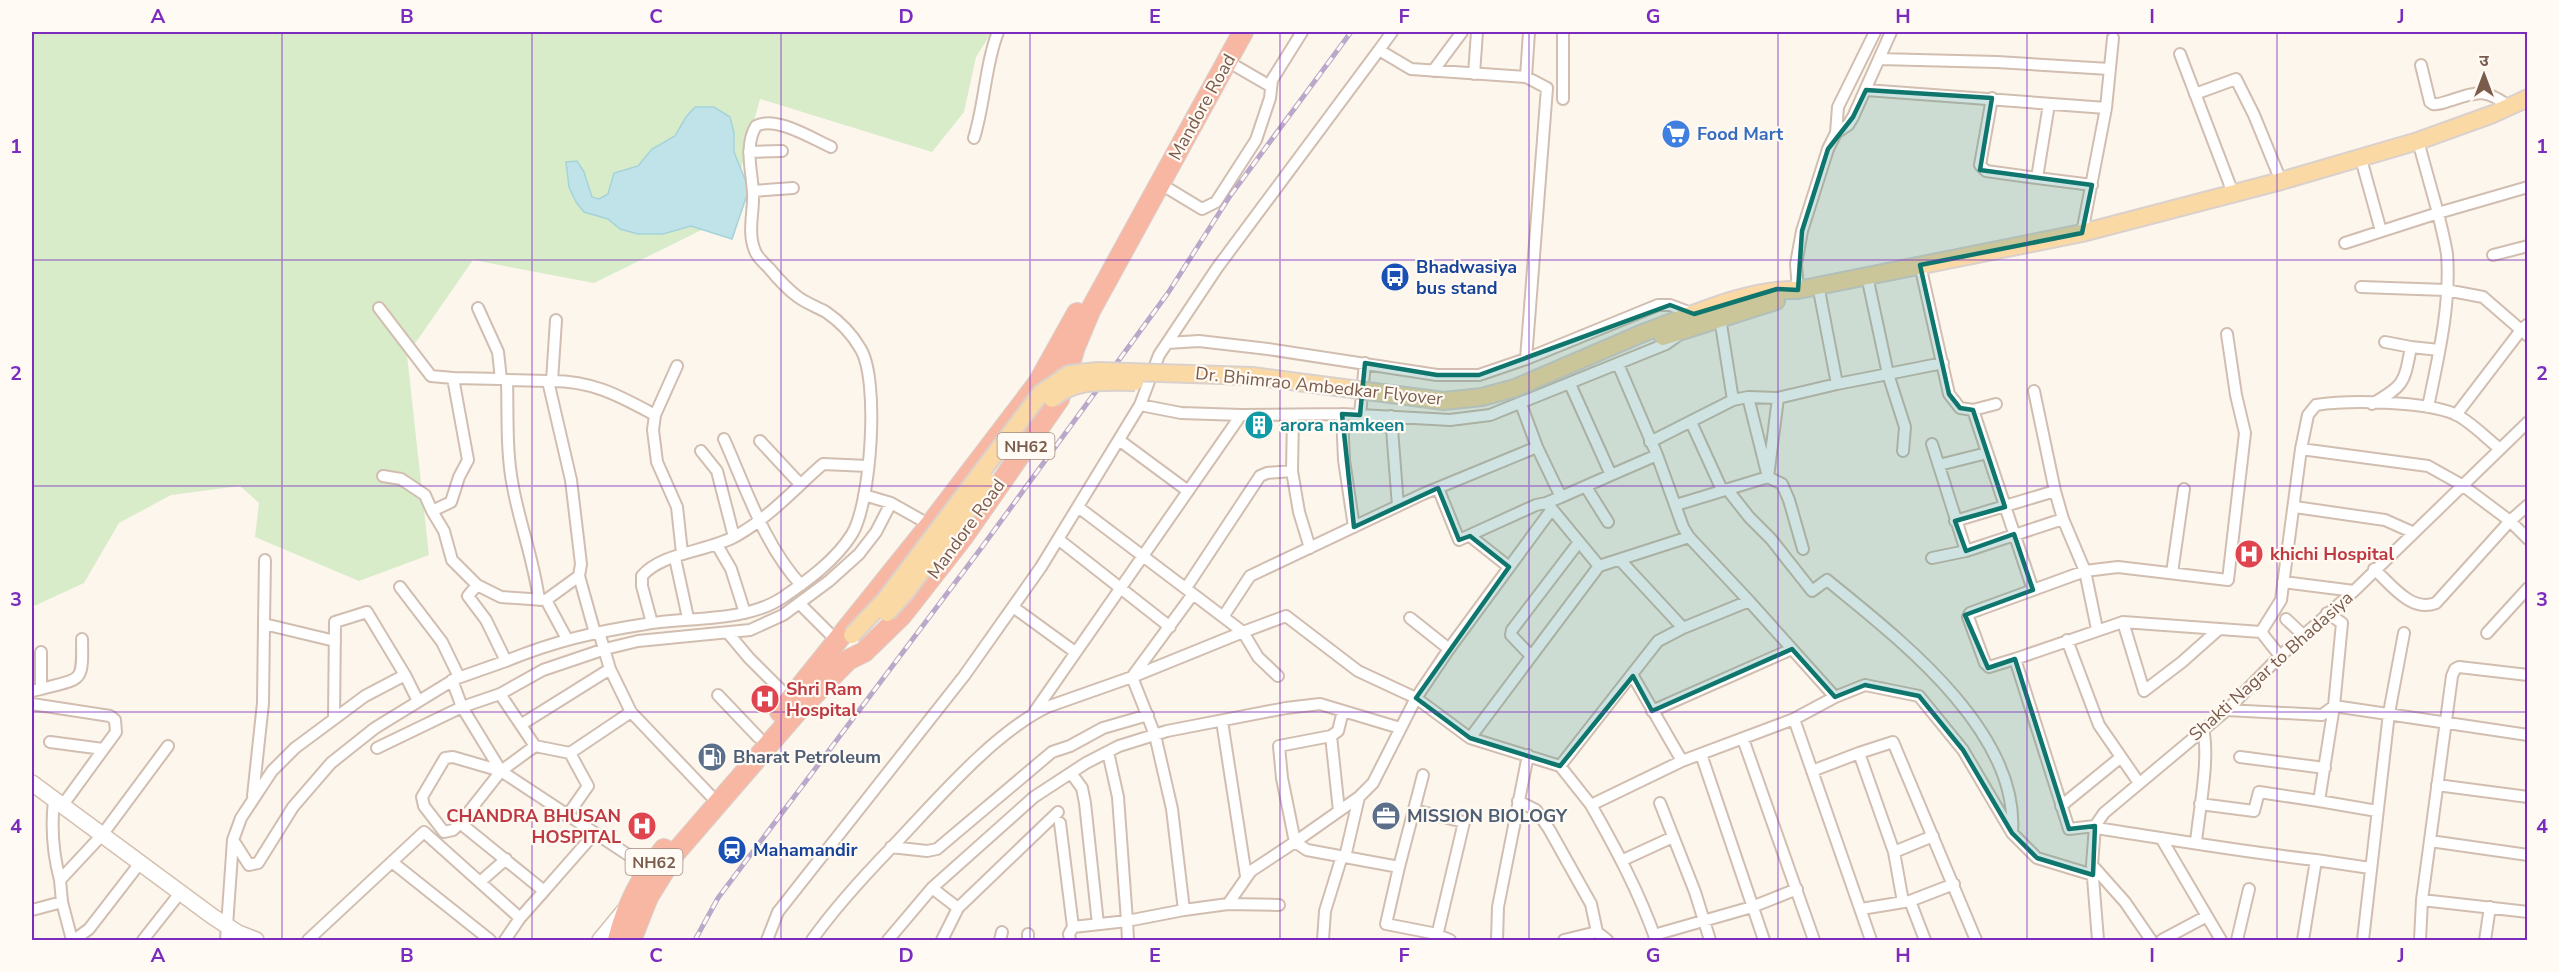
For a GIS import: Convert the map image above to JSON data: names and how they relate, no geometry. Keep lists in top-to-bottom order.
{
  "streets": {
    "highway": ["Mandore Road", "NH62"],
    "main road": ["Dr. Bhimrao Ambedkar Flyover"],
    "street": ["Shakti Nagar to Bhadasiya"]
  },
  "crossings": [
    ["Mandore Road", "Dr. Bhimrao Ambedkar Flyover"]
  ],
  "places": {
    "supermarket": ["Food Mart"],
    "bus stop": ["Bhadwasiya bus stand"],
    "building": ["arora namkeen"],
    "hospital": ["khichi Hospital", "Shri Ram Hospital", "CHANDRA BHUSAN HOSPITAL"],
    "fuel station": ["Bharat Petroleum"],
    "office": ["MISSION BIOLOGY"],
    "station": ["Mahamandir"]
  },
  "north": "top",
  "grid": {
    "columns": [
      "A",
      "B",
      "C",
      "D",
      "E",
      "F",
      "G",
      "H",
      "I",
      "J"
    ],
    "rows": [
      "1",
      "2",
      "3",
      "4"
    ]
  }
}
